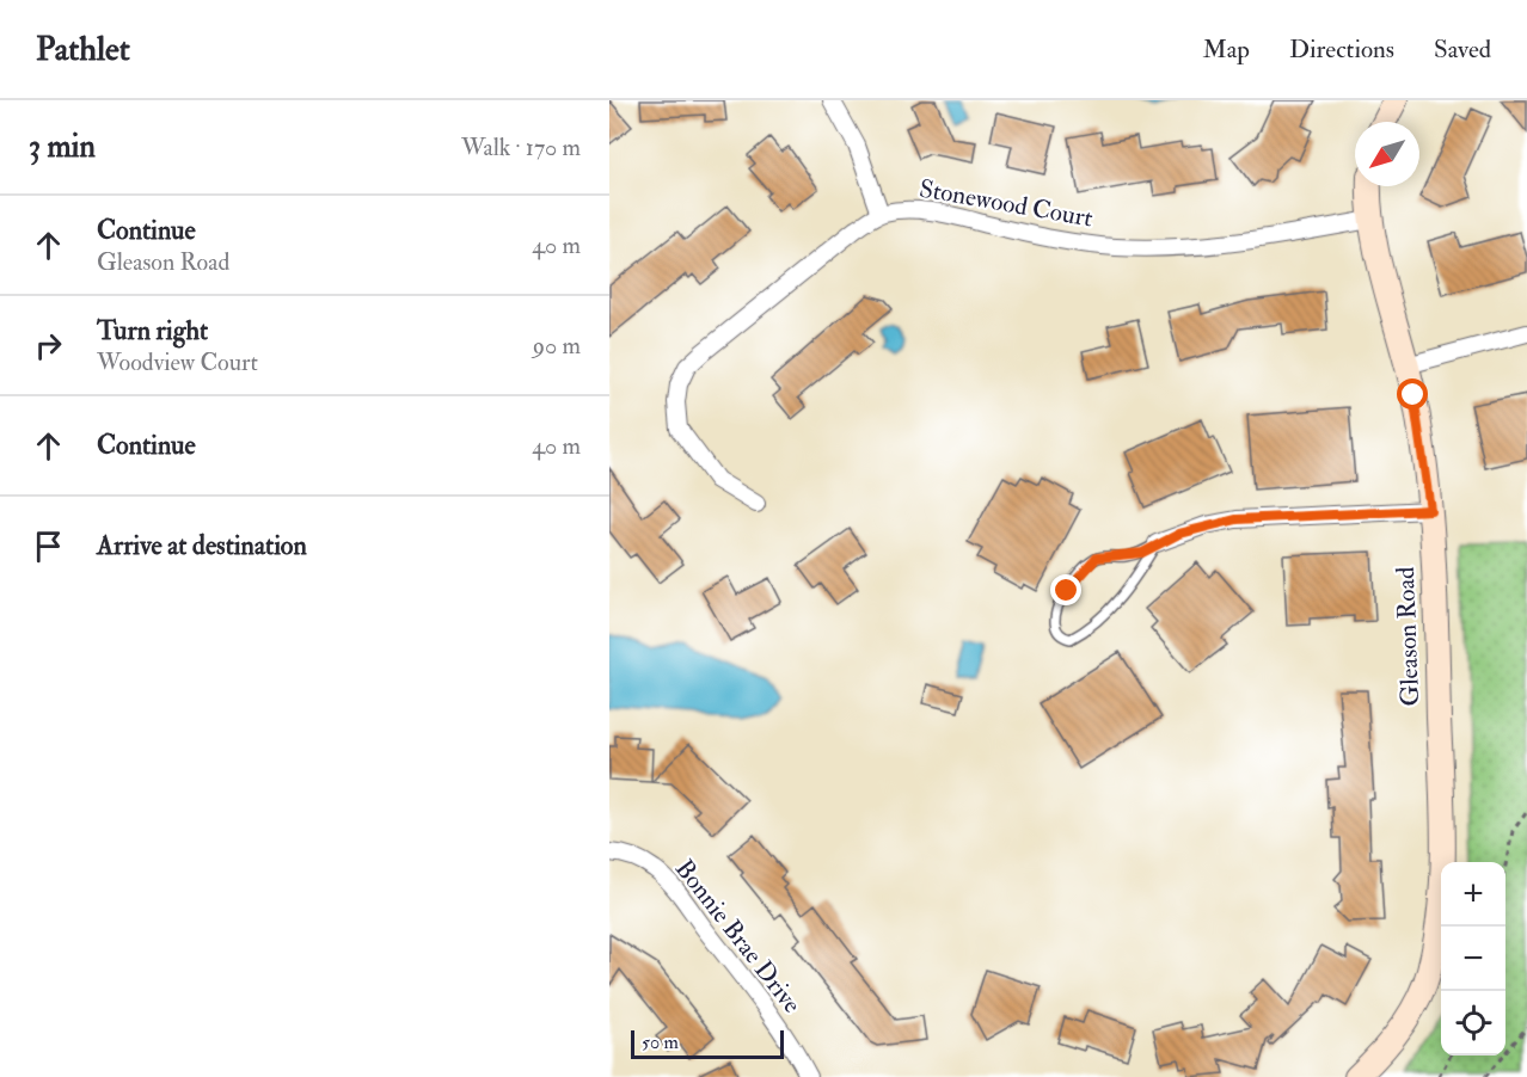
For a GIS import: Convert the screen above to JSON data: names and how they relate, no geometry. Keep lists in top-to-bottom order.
{
  "streets": {
    "street": ["Stonewood Court", "Gleason Road", "Bonnie Brae Drive"]
  },
  "crossings": [
    ["Stonewood Court", "Gleason Road"]
  ],
  "scale_bar": "50 m",
  "north": "bottom left",
  "page": {
    "header": "Pathlet",
    "nav": ["Map", "Directions", "Saved"],
    "heading": ["3 min", "Walk · 170 m"],
    "list": [
      ["Continue", "Gleason Road", "40 m"],
      ["Turn right", "Woodview Court", "90 m"],
      ["Continue", "40 m"],
      "Arrive at destination"
    ],
    "map_buttons": ["+", "−"],
    "scale": "50 m"
  }
}
